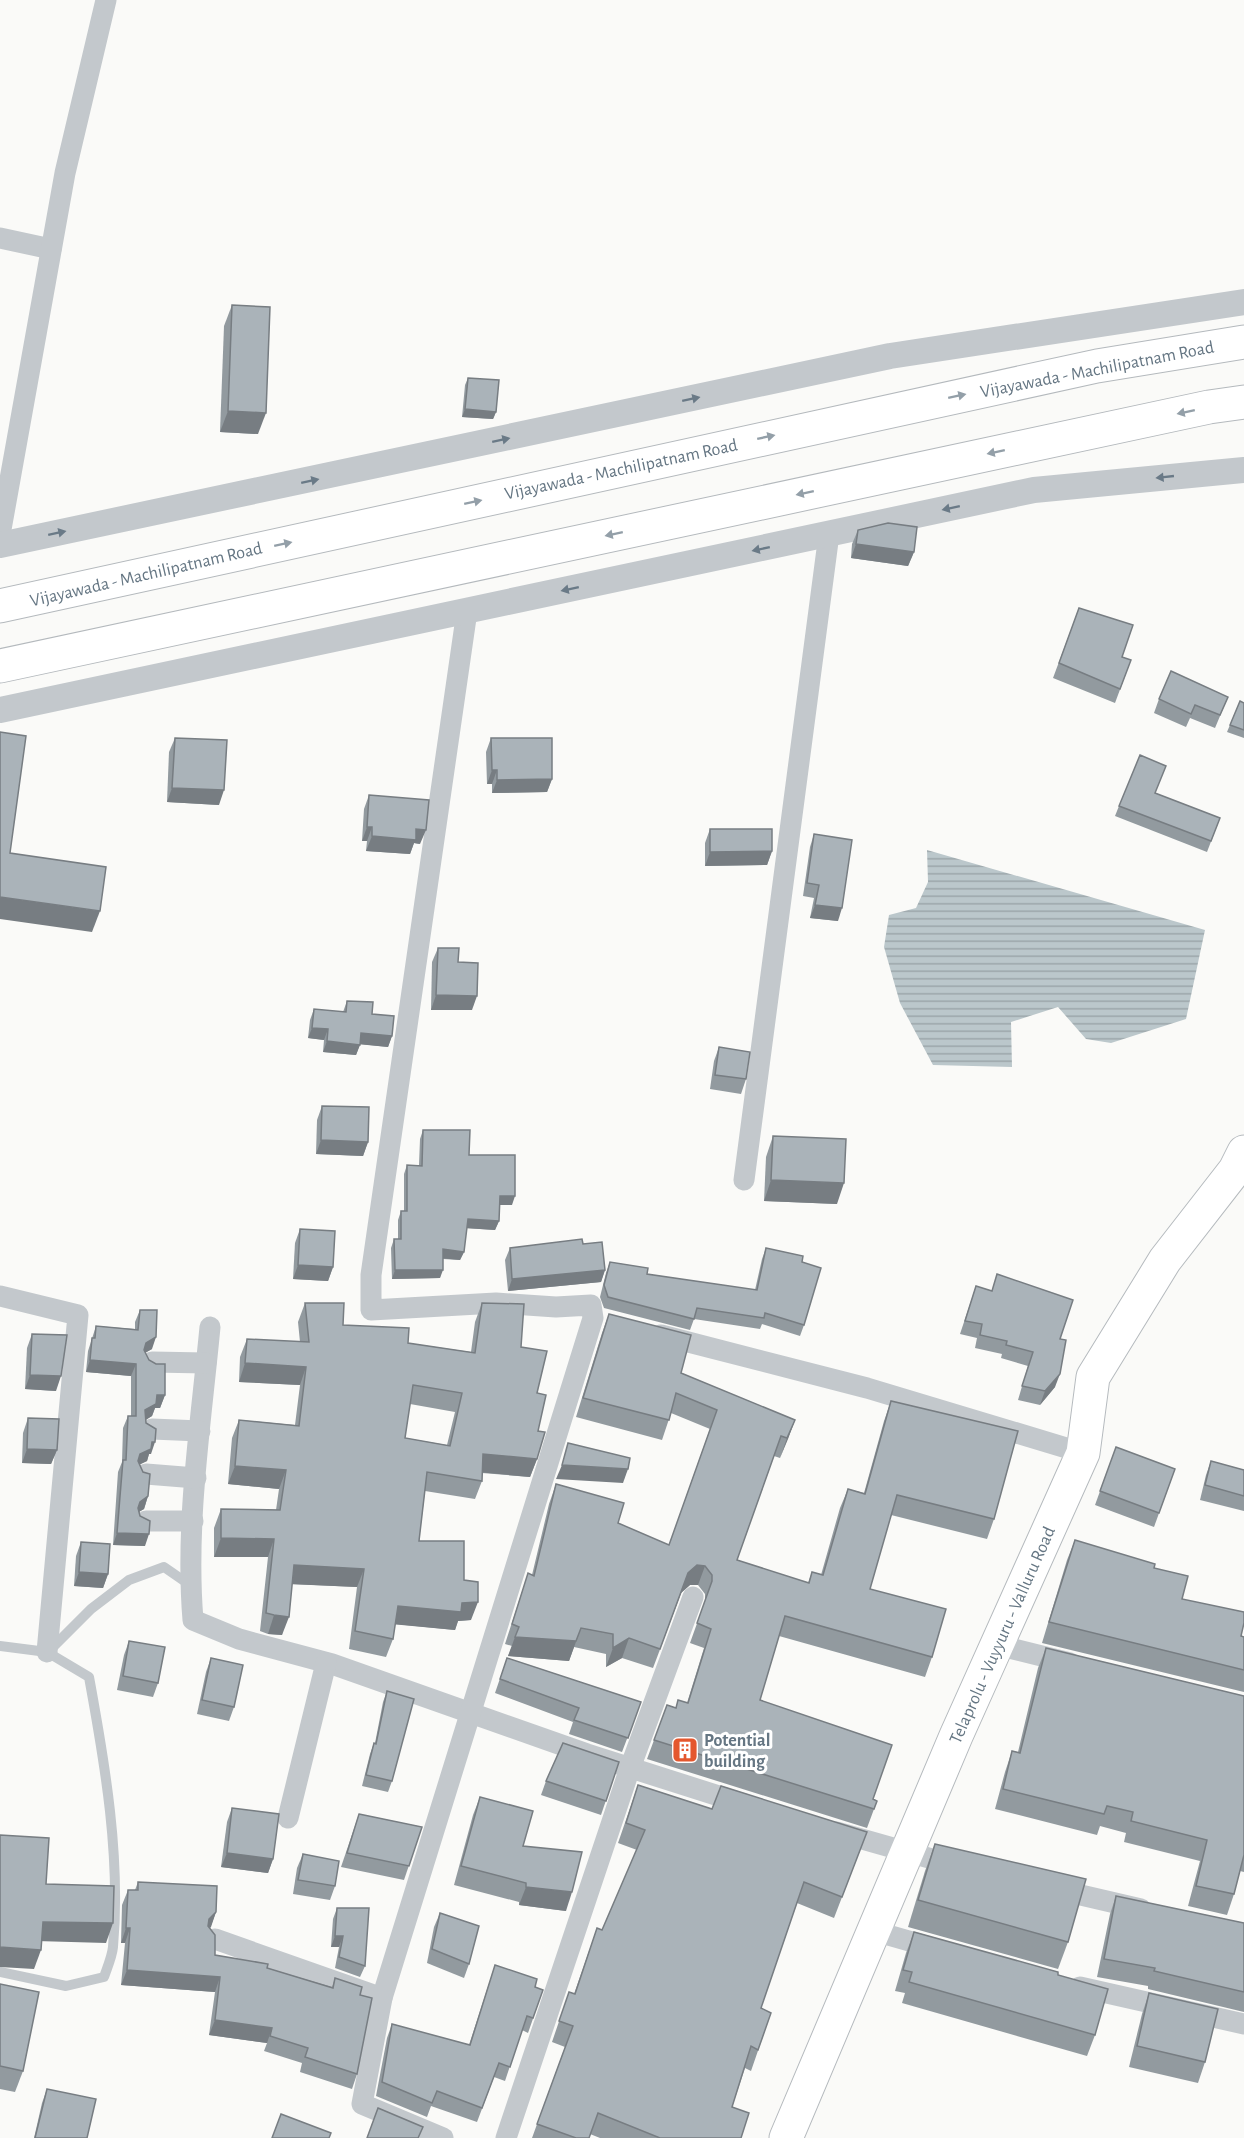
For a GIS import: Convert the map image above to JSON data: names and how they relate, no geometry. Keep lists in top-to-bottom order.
{
  "streets": {
    "main road": ["Vijayawada - Machilipatnam Road", "Telaprolu - Vuyyuru - Valluru Road"]
  },
  "places": {
    "building": ["Potential building"]
  }
}
